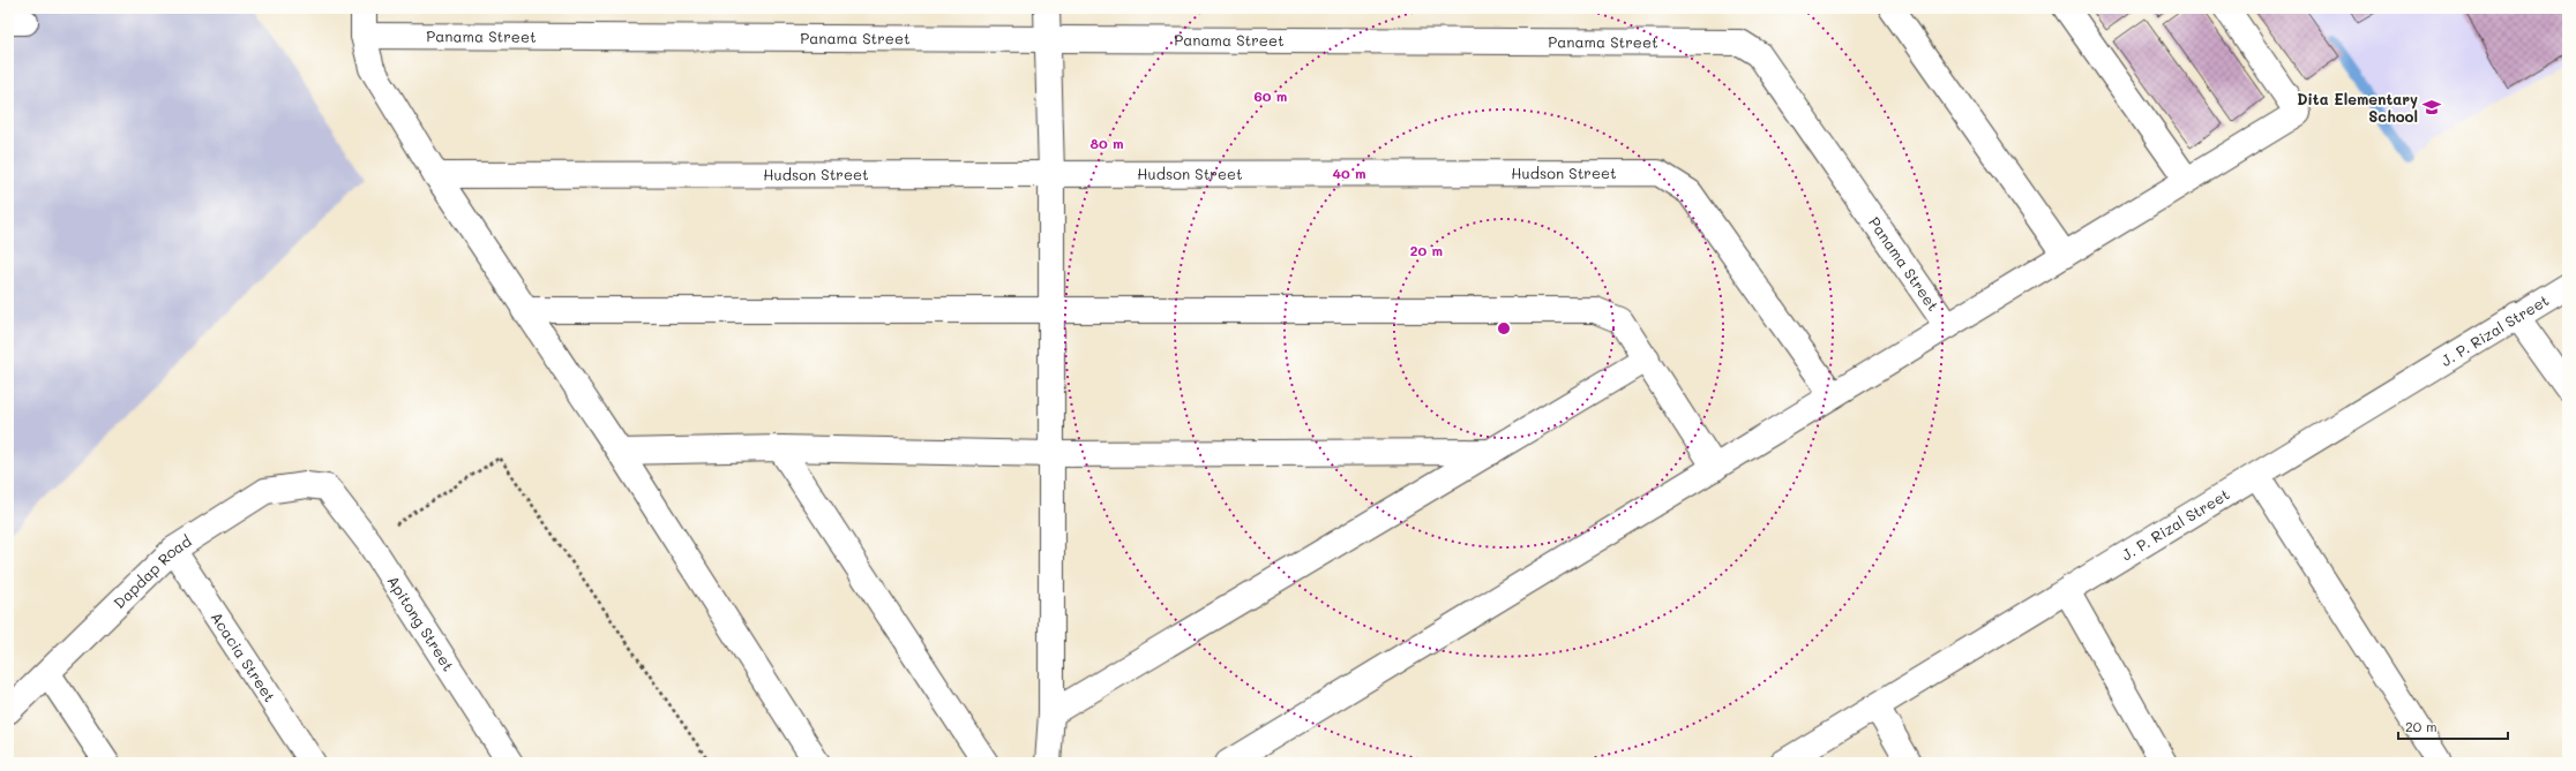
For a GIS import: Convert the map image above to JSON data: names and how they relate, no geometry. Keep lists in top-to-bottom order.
{
  "streets": {
    "street": [
      "Panama Street",
      "Hudson Street",
      "J. P. Rizal Street",
      "Dapdap Road",
      "Apitong Street",
      "Acacia Street"
    ]
  },
  "crossings": [
    ["Dapdap Road", "Apitong Street"],
    ["Dapdap Road", "Acacia Street"]
  ],
  "places": {
    "school or university": ["Dita Elementary School"]
  },
  "scale_bar": "20 m",
  "rings": [
    "60 m",
    "80 m",
    "40 m",
    "20 m"
  ]
}
